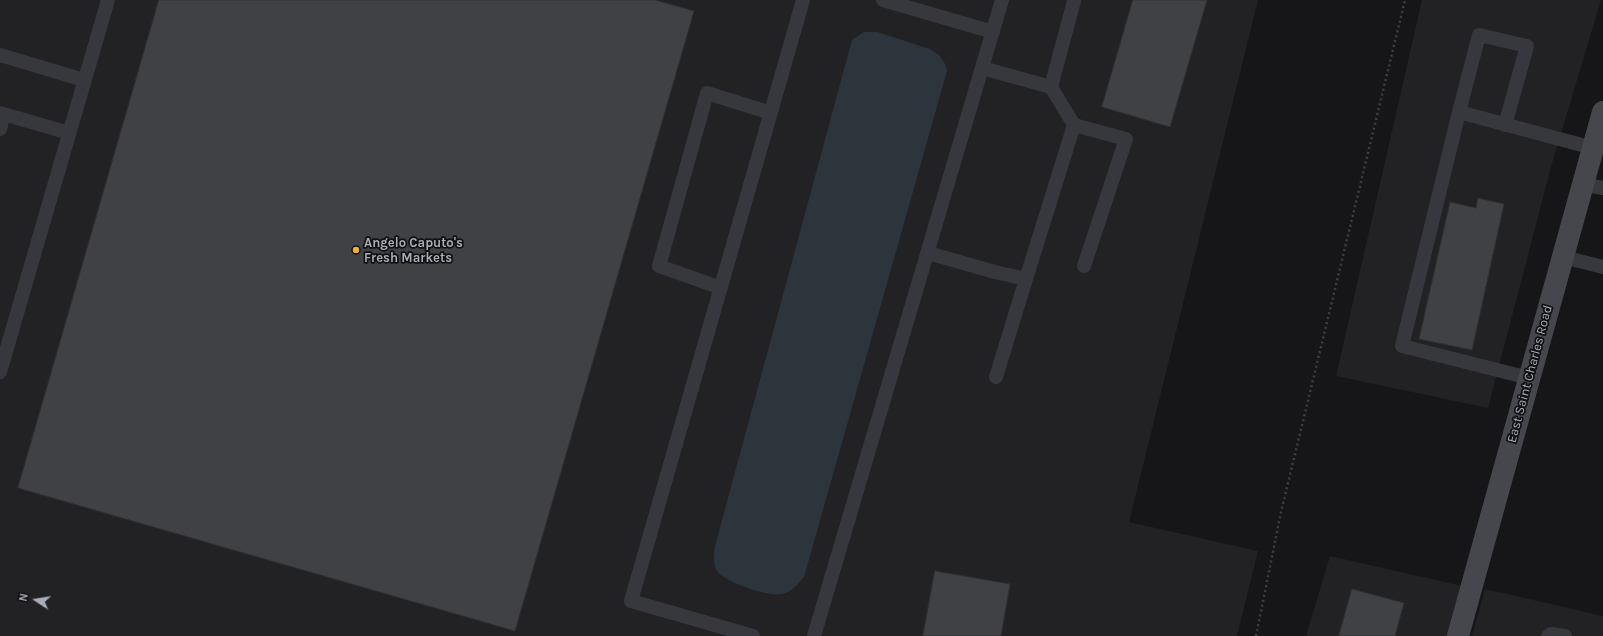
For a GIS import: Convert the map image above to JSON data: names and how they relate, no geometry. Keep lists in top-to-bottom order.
{
  "streets": {
    "street": ["East Saint Charles Road"]
  },
  "places": ["Angelo Caputo's Fresh Markets"],
  "north": "left"
}
